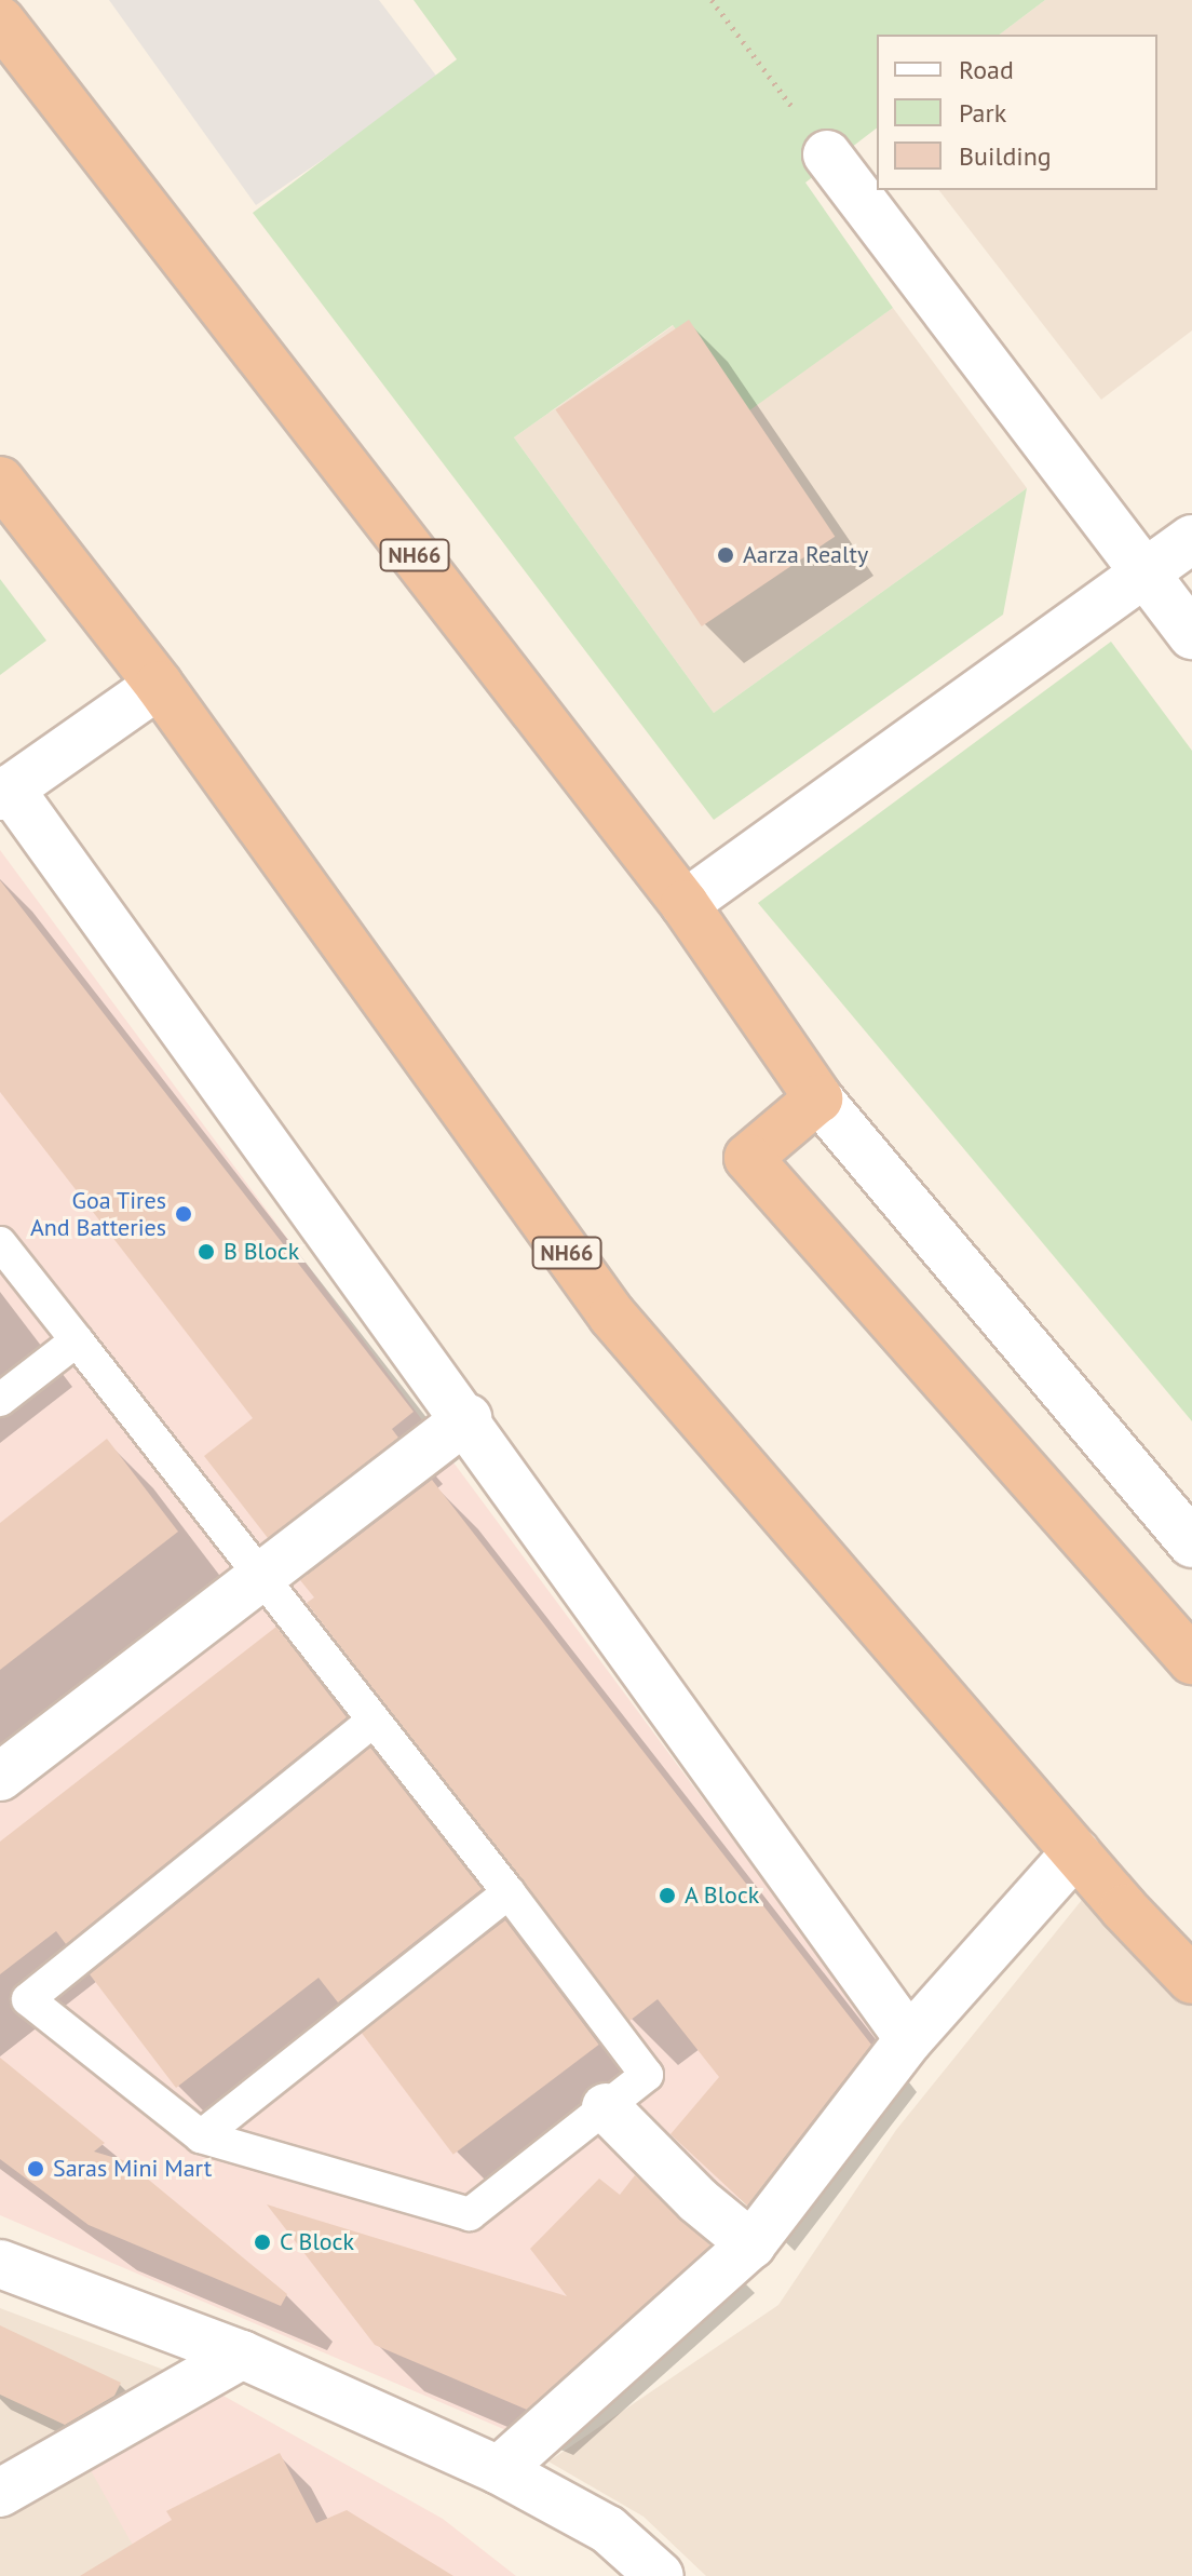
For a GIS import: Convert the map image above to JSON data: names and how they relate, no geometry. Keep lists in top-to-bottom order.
{
  "streets": {
    "highway": ["NH66"]
  },
  "places": [
    "Aarza Realty",
    "Goa Tires And Batteries",
    "B Block",
    "A Block",
    "Saras Mini Mart",
    "C Block"
  ],
  "legend": ["Road", "Park", "Building"]
}
